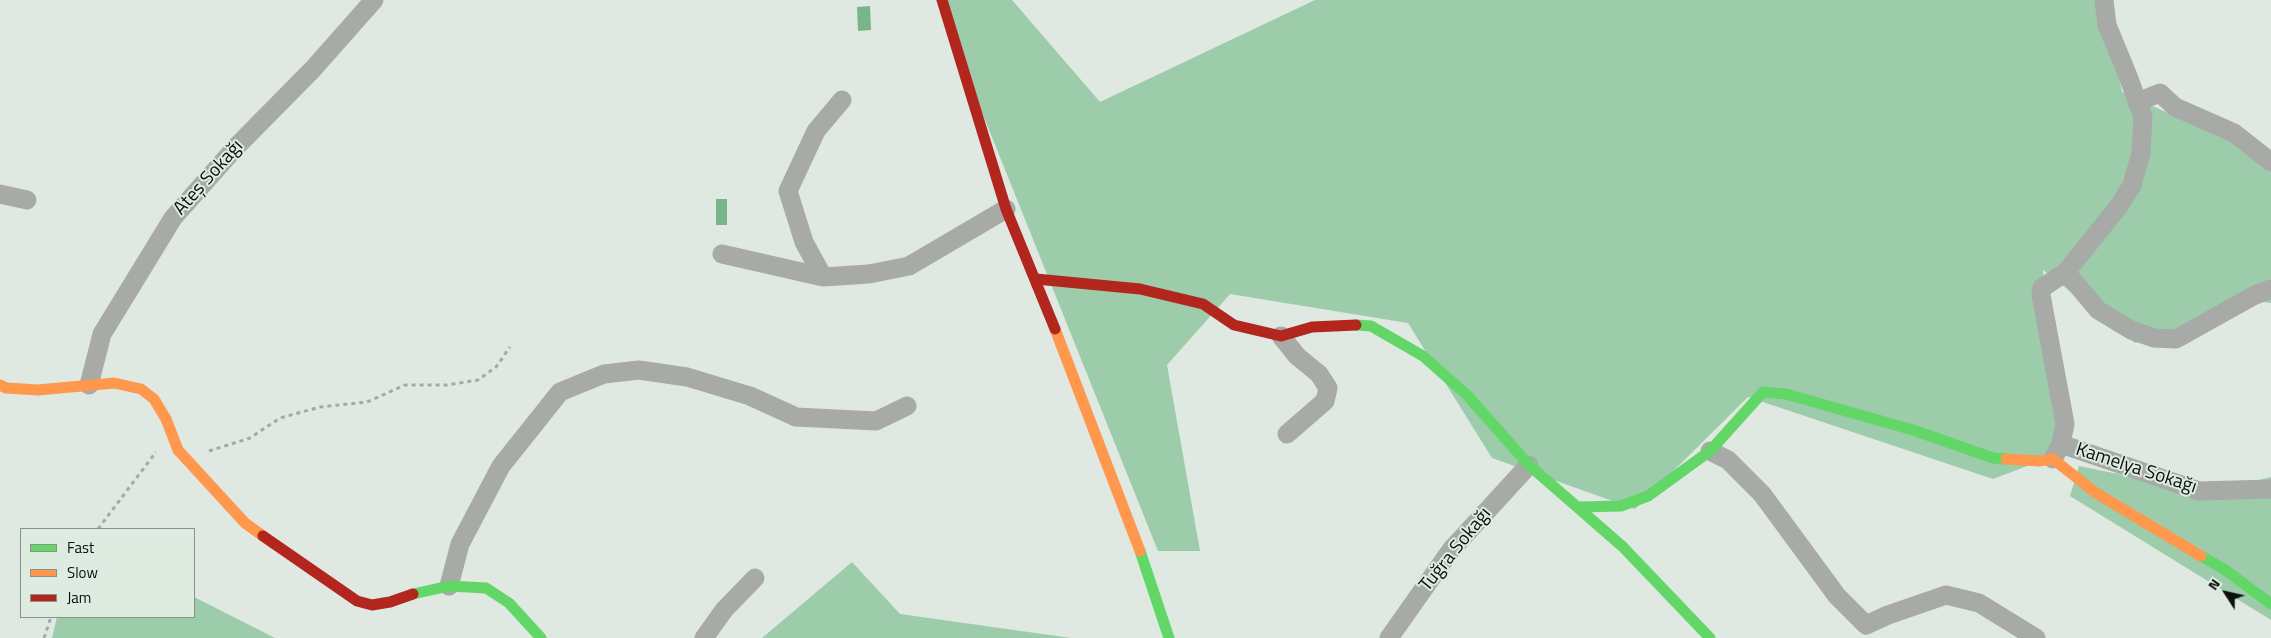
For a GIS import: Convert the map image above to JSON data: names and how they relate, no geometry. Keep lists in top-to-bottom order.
{
  "streets": {
    "street": ["Ateş Sokağı", "Kamelya Sokağı", "Tuğra Sokağı"]
  },
  "legend": ["Fast", "Slow", "Jam"],
  "north": "top left"
}
